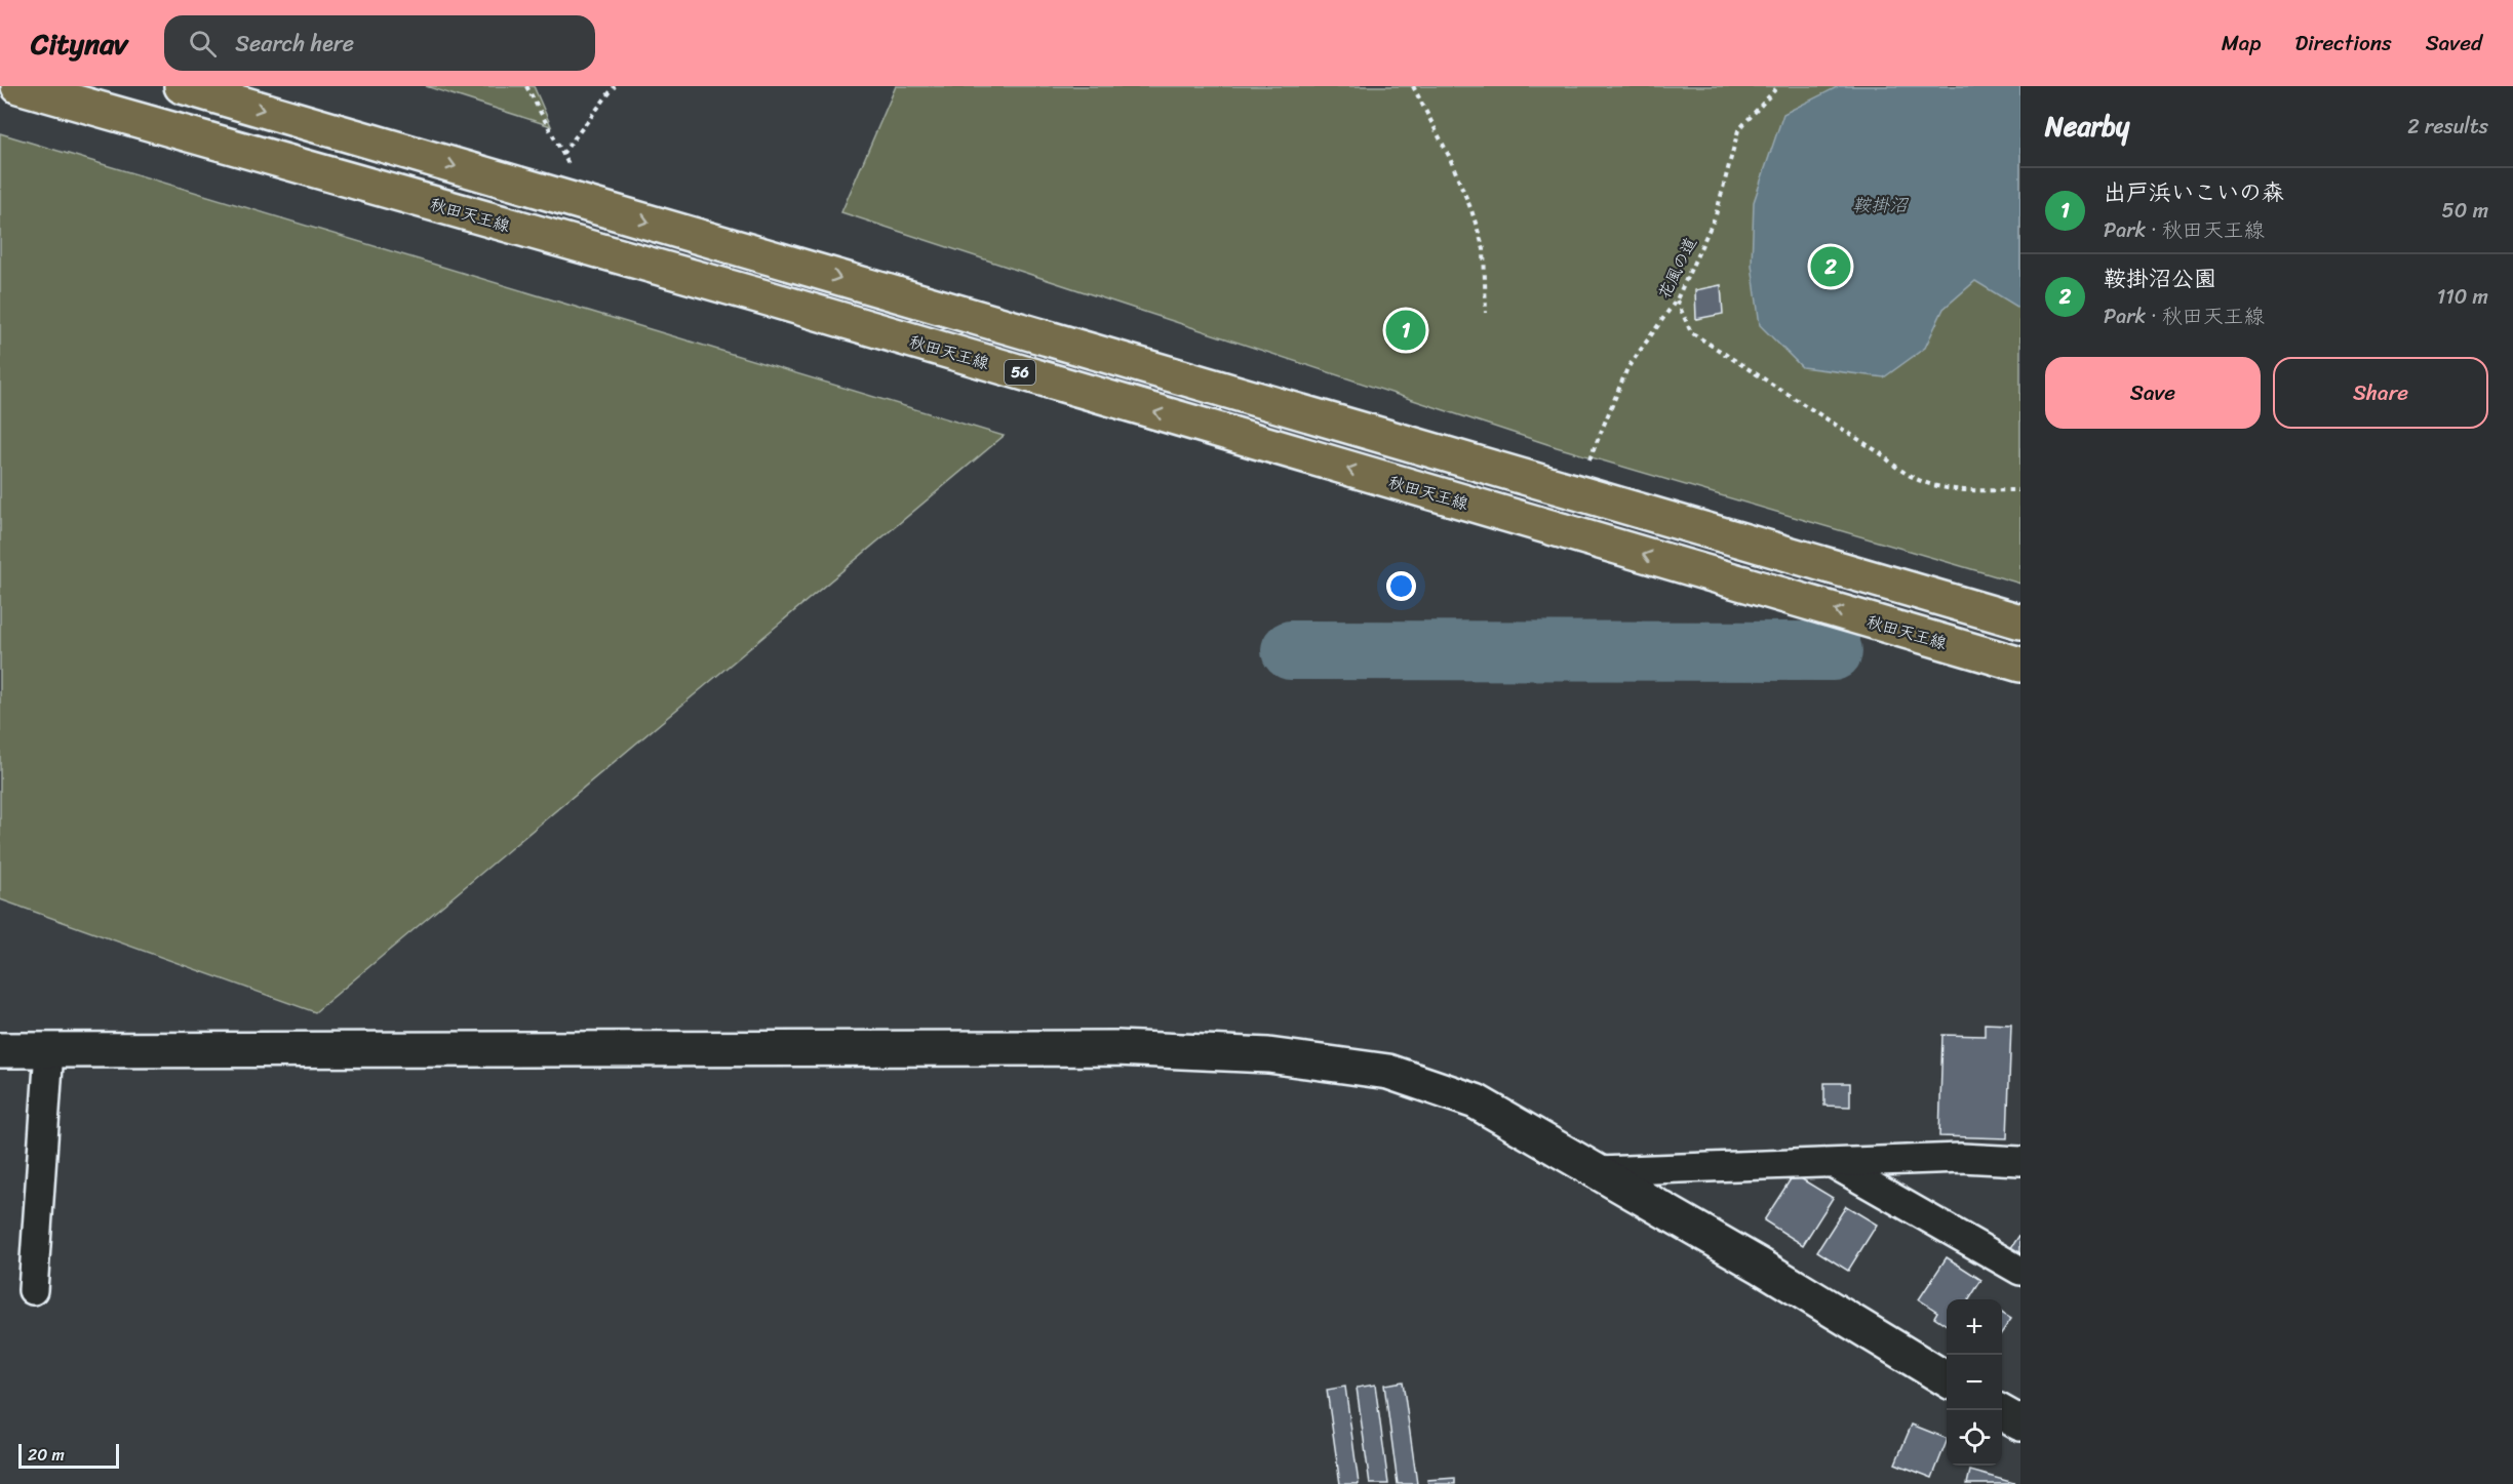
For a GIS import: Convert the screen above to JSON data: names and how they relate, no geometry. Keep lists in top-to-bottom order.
{
  "streets": {
    "main road": ["秋田天王線", "56"],
    "path": ["花風の道"]
  },
  "water": ["鞍掛沼"],
  "scale_bar": "20 m",
  "page": {
    "header": "Citynav",
    "search": "Search here",
    "nav": ["Map", "Directions", "Saved"],
    "heading": ["Nearby", "2 results"],
    "list": [
      {
        "mark": "1",
        "name": "出戸浜いこいの森",
        "note": "Park · 秋田天王線",
        "value": "50 m"
      },
      {
        "mark": "2",
        "name": "鞍掛沼公園",
        "note": "Park · 秋田天王線",
        "value": "110 m"
      }
    ],
    "pins": ["2", "1"],
    "buttons": ["Save", "Share"],
    "map_buttons": ["+", "−"],
    "scale": "20 m"
  }
}
